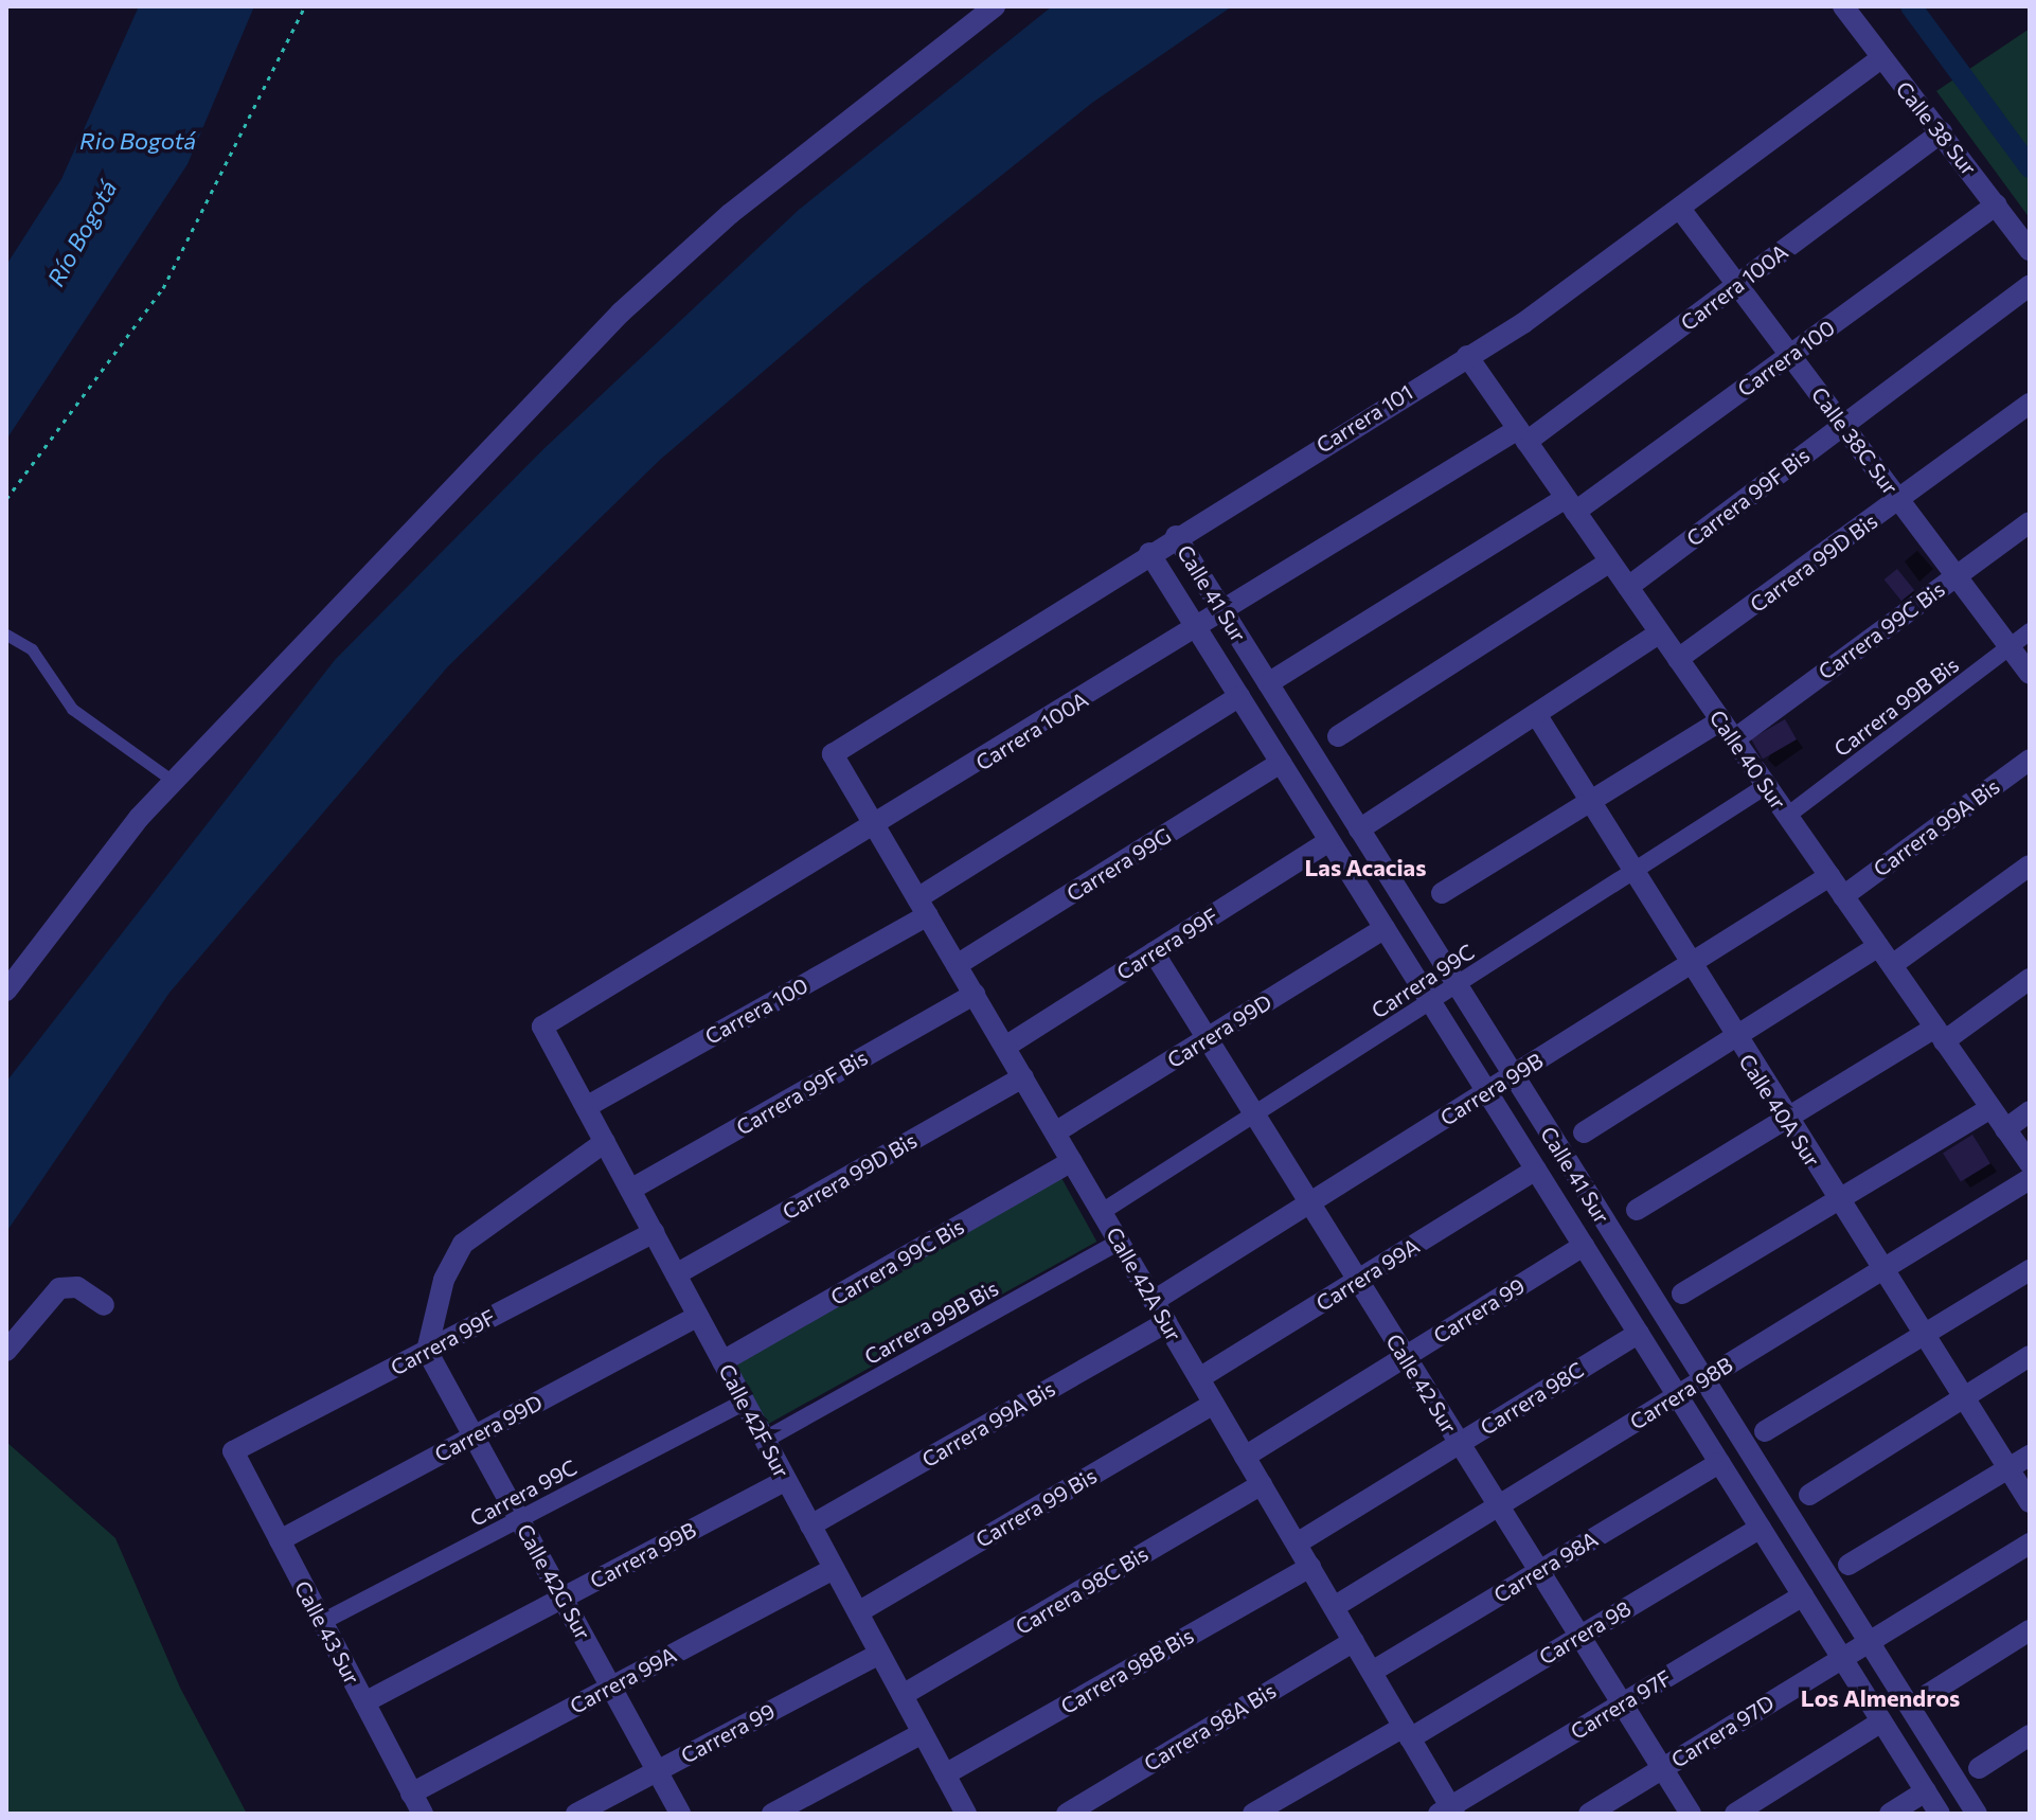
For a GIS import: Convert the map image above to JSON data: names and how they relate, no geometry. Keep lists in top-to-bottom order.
{
  "streets": {
    "street": [
      "Calle 38 Sur",
      "Carrera 100A",
      "Carrera 100",
      "Carrera 101",
      "Calle 38C Sur",
      "Carrera 99F Bis",
      "Carrera 99D Bis",
      "Calle 41 Sur",
      "Carrera 99C Bis",
      "Carrera 99B Bis",
      "Calle 40 Sur",
      "Carrera 99A Bis",
      "Carrera 99G",
      "Carrera 99F",
      "Carrera 99C",
      "Carrera 99D",
      "Carrera 99B",
      "Calle 40A Sur",
      "Carrera 99A",
      "Calle 42A Sur",
      "Carrera 99",
      "Calle 42 Sur",
      "Carrera 98B",
      "Carrera 98C",
      "Calle 42F Sur",
      "Carrera 99 Bis",
      "Carrera 98A",
      "Calle 42G Sur",
      "Carrera 98C Bis",
      "Calle 43 Sur",
      "Carrera 98",
      "Carrera 98B Bis",
      "Carrera 97F",
      "Carrera 98A Bis",
      "Carrera 97D"
    ]
  },
  "crossings": [
    ["Calle 38 Sur", "Carrera 100A"],
    ["Calle 38 Sur", "Carrera 100"],
    ["Calle 38 Sur", "Carrera 101"],
    ["Carrera 100A", "Calle 38C Sur"],
    ["Carrera 100A", "Calle 41 Sur"],
    ["Carrera 100A", "Calle 40 Sur"],
    ["Carrera 100A", "Calle 42A Sur"],
    ["Carrera 100A", "Calle 42F Sur"],
    ["Carrera 100", "Calle 38C Sur"],
    ["Carrera 100", "Calle 41 Sur"],
    ["Carrera 100", "Calle 40 Sur"],
    ["Carrera 100", "Calle 42A Sur"],
    ["Carrera 100", "Calle 42F Sur"],
    ["Carrera 101", "Calle 38C Sur"],
    ["Carrera 101", "Calle 41 Sur"],
    ["Carrera 101", "Calle 40 Sur"],
    ["Carrera 101", "Calle 42A Sur"],
    ["Calle 38C Sur", "Carrera 99F Bis"],
    ["Calle 38C Sur", "Carrera 99D Bis"],
    ["Calle 38C Sur", "Carrera 99C Bis"],
    ["Calle 38C Sur", "Carrera 99B Bis"],
    ["Carrera 99F Bis", "Calle 40 Sur"],
    ["Carrera 99F Bis", "Calle 42A Sur"],
    ["Carrera 99F Bis", "Calle 42F Sur"],
    ["Carrera 99D Bis", "Calle 40 Sur"],
    ["Carrera 99D Bis", "Calle 42A Sur"],
    ["Carrera 99D Bis", "Calle 42F Sur"],
    ["Calle 41 Sur", "Carrera 99G"],
    ["Calle 41 Sur", "Carrera 99F"],
    ["Calle 41 Sur", "Carrera 99C"],
    ["Calle 41 Sur", "Carrera 99D"],
    ["Calle 41 Sur", "Carrera 99B"],
    ["Calle 41 Sur", "Carrera 99A"],
    ["Calle 41 Sur", "Carrera 99"],
    ["Calle 41 Sur", "Carrera 98B"],
    ["Calle 41 Sur", "Carrera 98C"],
    ["Calle 41 Sur", "Carrera 98A"],
    ["Calle 41 Sur", "Carrera 98"],
    ["Calle 41 Sur", "Carrera 97F"],
    ["Calle 41 Sur", "Carrera 97D"],
    ["Carrera 99C Bis", "Calle 40 Sur"],
    ["Carrera 99C Bis", "Calle 42A Sur"],
    ["Carrera 99C Bis", "Calle 42F Sur"],
    ["Carrera 99B Bis", "Calle 40 Sur"],
    ["Carrera 99B Bis", "Calle 42A Sur"],
    ["Carrera 99B Bis", "Calle 42F Sur"],
    ["Calle 40 Sur", "Carrera 99A Bis"],
    ["Calle 40 Sur", "Carrera 99C"],
    ["Calle 40 Sur", "Carrera 99B"],
    ["Carrera 99A Bis", "Calle 42A Sur"],
    ["Carrera 99A Bis", "Calle 42F Sur"],
    ["Carrera 99G", "Calle 42A Sur"],
    ["Carrera 99F", "Calle 42A Sur"],
    ["Carrera 99F", "Calle 42 Sur"],
    ["Carrera 99F", "Calle 42F Sur"],
    ["Carrera 99F", "Calle 42G Sur"],
    ["Carrera 99F", "Calle 43 Sur"],
    ["Carrera 99C", "Calle 40A Sur"],
    ["Carrera 99C", "Calle 42A Sur"],
    ["Carrera 99C", "Calle 42 Sur"],
    ["Carrera 99C", "Calle 42F Sur"],
    ["Carrera 99C", "Calle 42G Sur"],
    ["Carrera 99C", "Calle 43 Sur"],
    ["Carrera 99D", "Calle 42A Sur"],
    ["Carrera 99D", "Calle 42 Sur"],
    ["Carrera 99D", "Calle 42F Sur"],
    ["Carrera 99D", "Calle 42G Sur"],
    ["Carrera 99D", "Calle 43 Sur"],
    ["Carrera 99B", "Calle 40A Sur"],
    ["Carrera 99B", "Calle 42A Sur"],
    ["Carrera 99B", "Calle 42 Sur"],
    ["Carrera 99B", "Calle 42F Sur"],
    ["Carrera 99B", "Calle 42G Sur"],
    ["Carrera 99B", "Calle 43 Sur"],
    ["Calle 40A Sur", "Carrera 98B"],
    ["Carrera 99A", "Calle 42A Sur"],
    ["Carrera 99A", "Calle 42 Sur"],
    ["Carrera 99A", "Calle 42F Sur"],
    ["Carrera 99A", "Calle 42G Sur"],
    ["Carrera 99A", "Calle 43 Sur"],
    ["Calle 42A Sur", "Carrera 99"],
    ["Calle 42A Sur", "Carrera 98B"],
    ["Calle 42A Sur", "Carrera 98C"],
    ["Calle 42A Sur", "Carrera 99 Bis"],
    ["Calle 42A Sur", "Carrera 98A"],
    ["Calle 42A Sur", "Carrera 98C Bis"],
    ["Calle 42A Sur", "Carrera 98"],
    ["Calle 42A Sur", "Carrera 98B Bis"],
    ["Calle 42A Sur", "Carrera 97F"],
    ["Calle 42A Sur", "Carrera 98A Bis"],
    ["Carrera 99", "Calle 42 Sur"],
    ["Carrera 99", "Calle 42F Sur"],
    ["Carrera 99", "Calle 42G Sur"],
    ["Calle 42 Sur", "Carrera 98B"],
    ["Calle 42 Sur", "Carrera 98C"],
    ["Calle 42 Sur", "Carrera 98A"],
    ["Calle 42 Sur", "Carrera 98"],
    ["Calle 42 Sur", "Carrera 97F"],
    ["Calle 42 Sur", "Carrera 97D"],
    ["Calle 42F Sur", "Carrera 99 Bis"],
    ["Calle 42F Sur", "Carrera 98C Bis"],
    ["Calle 42F Sur", "Carrera 98B Bis"]
  ],
  "districts": ["Las Acacias", "Los Almendros"],
  "water": ["Rio Bogotá", "Río Bogotá"]
}
